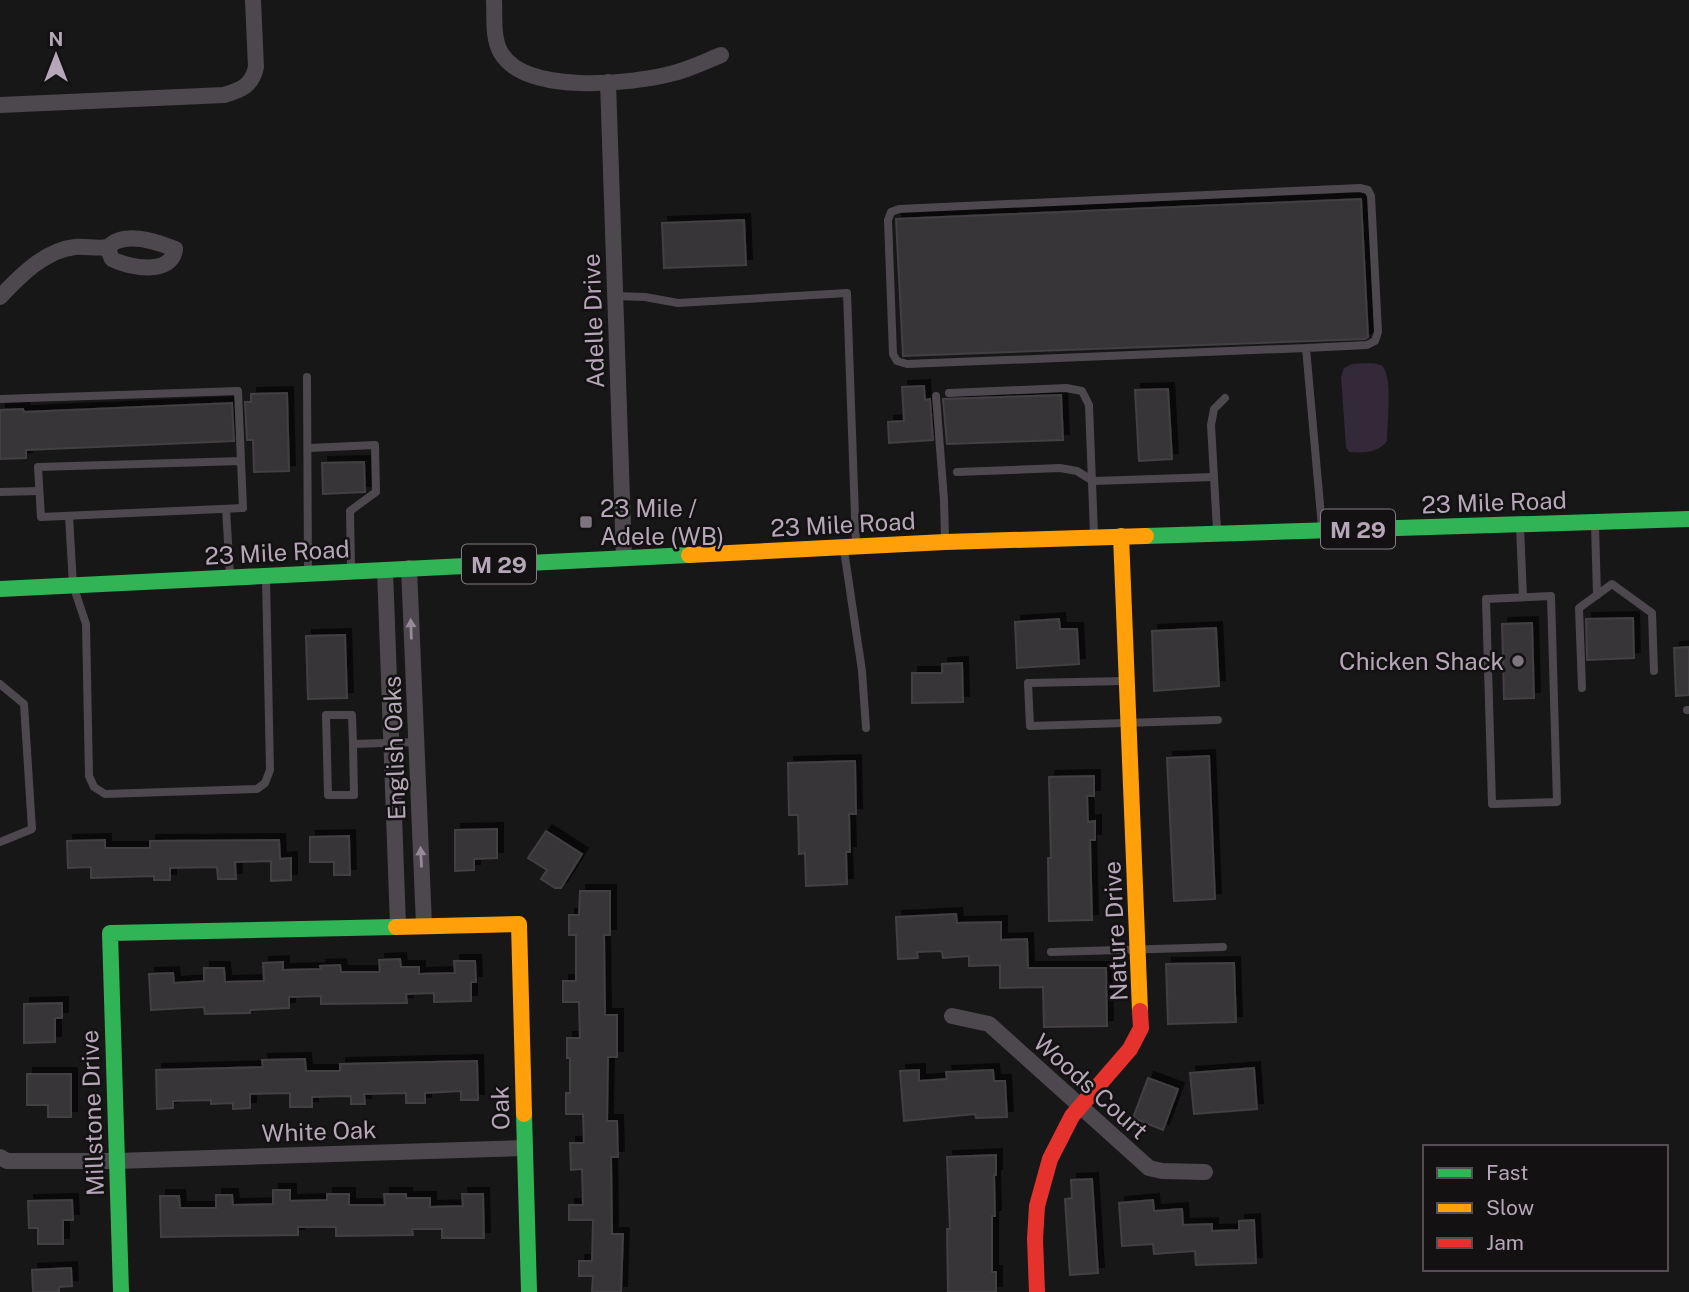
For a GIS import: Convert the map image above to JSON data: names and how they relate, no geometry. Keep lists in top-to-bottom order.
{
  "streets": {
    "street": [
      "Adelle Drive",
      "23 Mile Road",
      "M 29",
      "English Oaks",
      "Nature Drive",
      "Woods Court",
      "Oak",
      "Millstone Drive",
      "White Oak"
    ]
  },
  "crossings": [
    ["Adelle Drive", "23 Mile Road"],
    ["23 Mile Road", "English Oaks"],
    ["23 Mile Road", "Nature Drive"],
    ["English Oaks", "Oak"],
    ["English Oaks", "Millstone Drive"],
    ["Nature Drive", "Woods Court"],
    ["Oak", "White Oak"],
    ["Millstone Drive", "White Oak"]
  ],
  "places": {
    "transit": ["23 Mile / Adele (WB)"],
    "other": ["Chicken Shack"]
  },
  "legend": ["Fast", "Slow", "Jam"],
  "north": "top"
}
